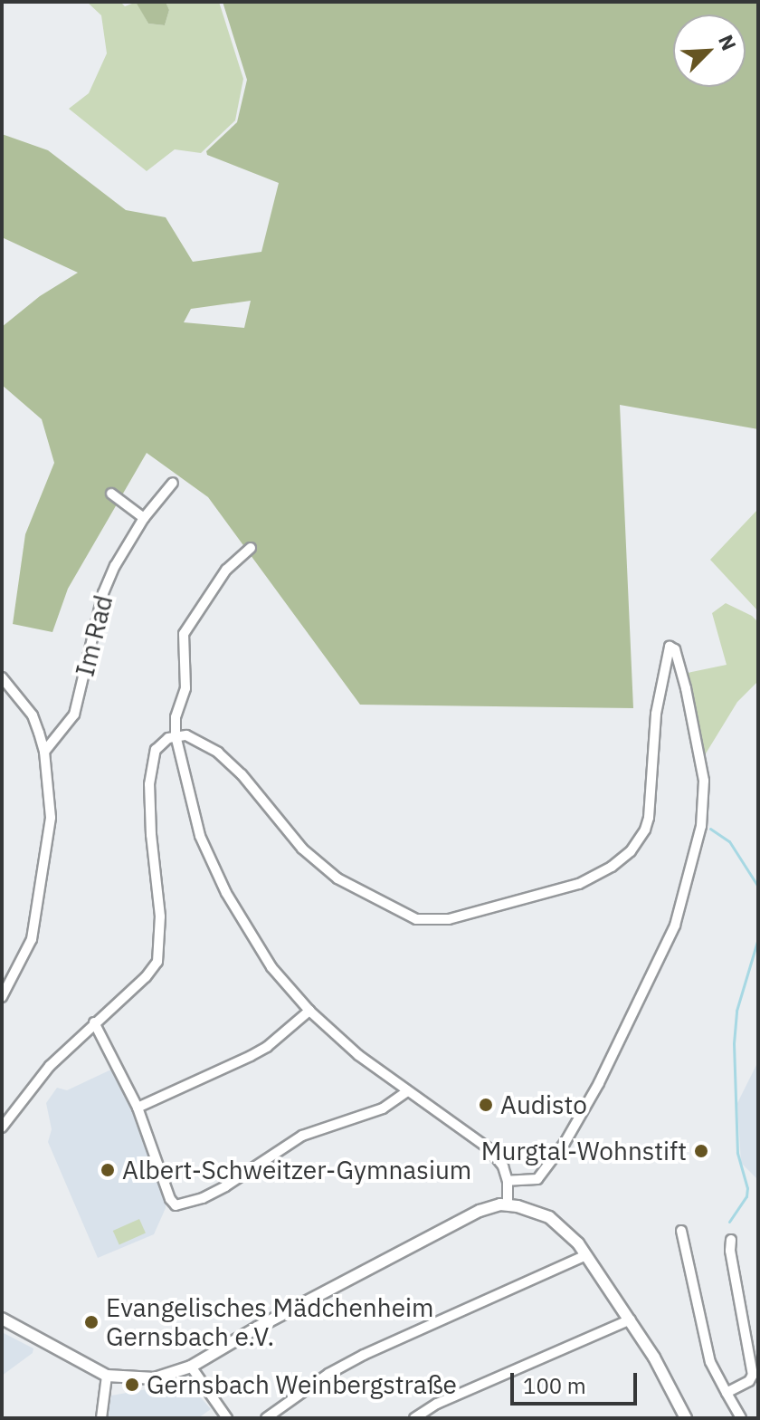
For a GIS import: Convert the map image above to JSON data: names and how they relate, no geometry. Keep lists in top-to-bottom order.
{
  "streets": {
    "street": ["Im Rad"]
  },
  "places": [
    "Audisto",
    "Murgtal-Wohnstift",
    "Albert-Schweitzer-Gymnasium",
    "Evangelisches Mädchenheim Gernsbach e.V.",
    "Gernsbach Weinbergstraße"
  ],
  "scale_bar": "100 m",
  "north": "top right"
}
